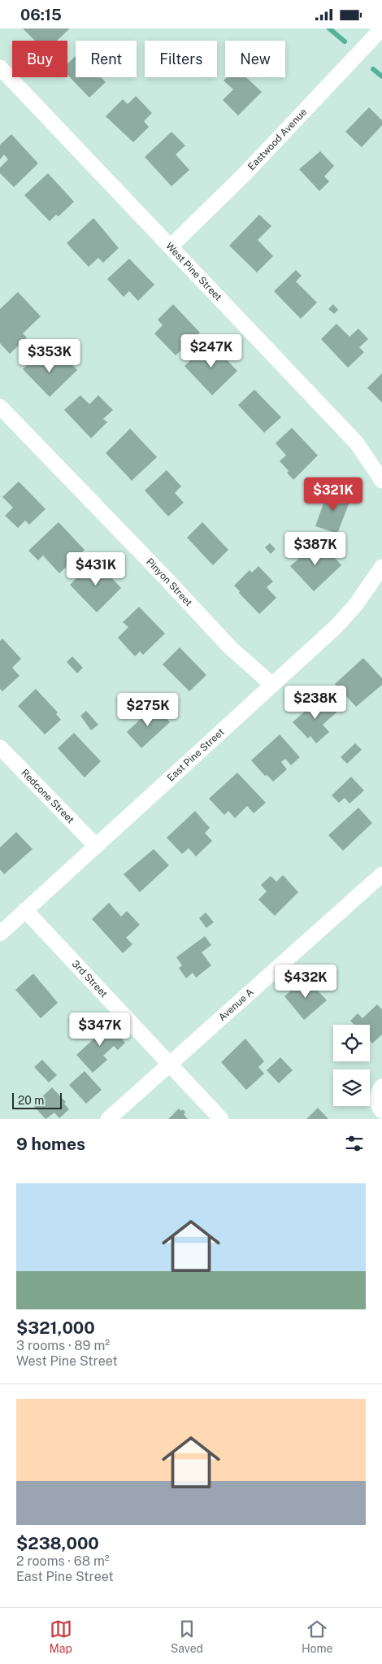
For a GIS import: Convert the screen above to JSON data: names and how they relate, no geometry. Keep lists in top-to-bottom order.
{
  "streets": {
    "street": [
      "Eastwood Avenue",
      "West Pine Street",
      "Pinyon Street",
      "East Pine Street",
      "Redcone Street",
      "3rd Street",
      "Avenue A"
    ]
  },
  "crossings": [
    ["Eastwood Avenue", "West Pine Street"],
    ["Pinyon Street", "East Pine Street"],
    ["East Pine Street", "Redcone Street"],
    ["East Pine Street", "3rd Street"],
    ["3rd Street", "Avenue A"]
  ],
  "scale_bar": "20 m",
  "page": {
    "status": "06:15",
    "chip": [
      "Buy",
      "Rent",
      "Filters",
      "New"
    ],
    "price": [
      "$247K",
      "$353K",
      "$321K",
      "$387K",
      "$431K",
      "$238K",
      "$275K",
      "$432K",
      "$347K"
    ],
    "scale": "20 m",
    "heading": "9 homes",
    "list": [
      {
        "name": "$321,000",
        "note": "3 rooms · 89 m² · West Pine Street"
      },
      {
        "name": "$238,000",
        "note": "2 rooms · 68 m² · East Pine Street"
      }
    ],
    "tabs": ["Map", "Saved", "Home"]
  }
}
